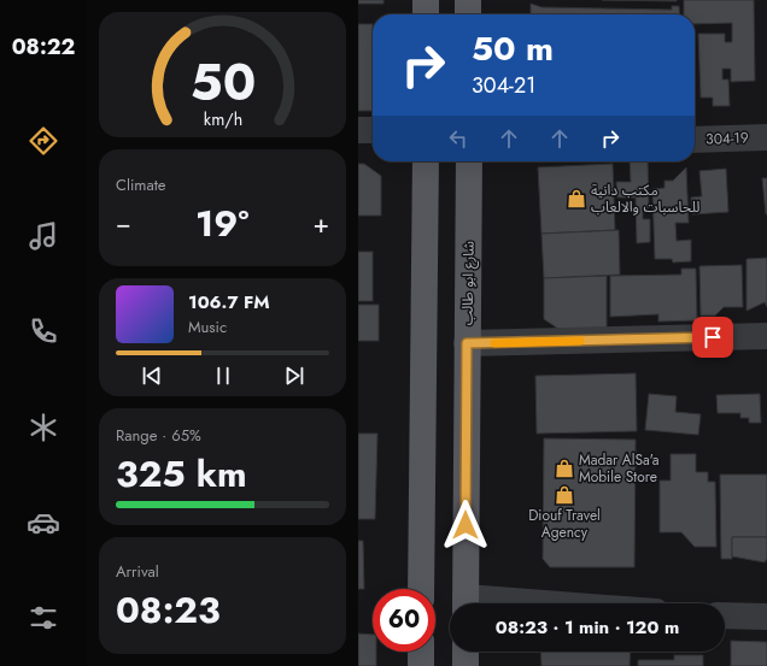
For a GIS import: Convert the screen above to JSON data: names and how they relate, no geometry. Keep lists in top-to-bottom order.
{
  "streets": {
    "main road": ["شارع ابو طالب"],
    "street": ["304-19"]
  },
  "places": {
    "shop": ["مكتب دانية للحاسبات والالعاب", "Madar AlSa'a Mobile Store", "Diouf Travel Agency"]
  },
  "page": {
    "tabs": "08:22",
    "turn": ["50 m", "304-21"],
    "tile": [
      "Climate",
      ["Range · 65%", "325 km"],
      ["Arrival", "08:23"]
    ],
    "heat": ["−", "19°", "+"],
    "song": ["106.7 FM", "Music"],
    "limit": "60",
    "trip": "08:23 · 1 min · 120 m",
    "gauge": ["50", "km/h"]
  }
}
